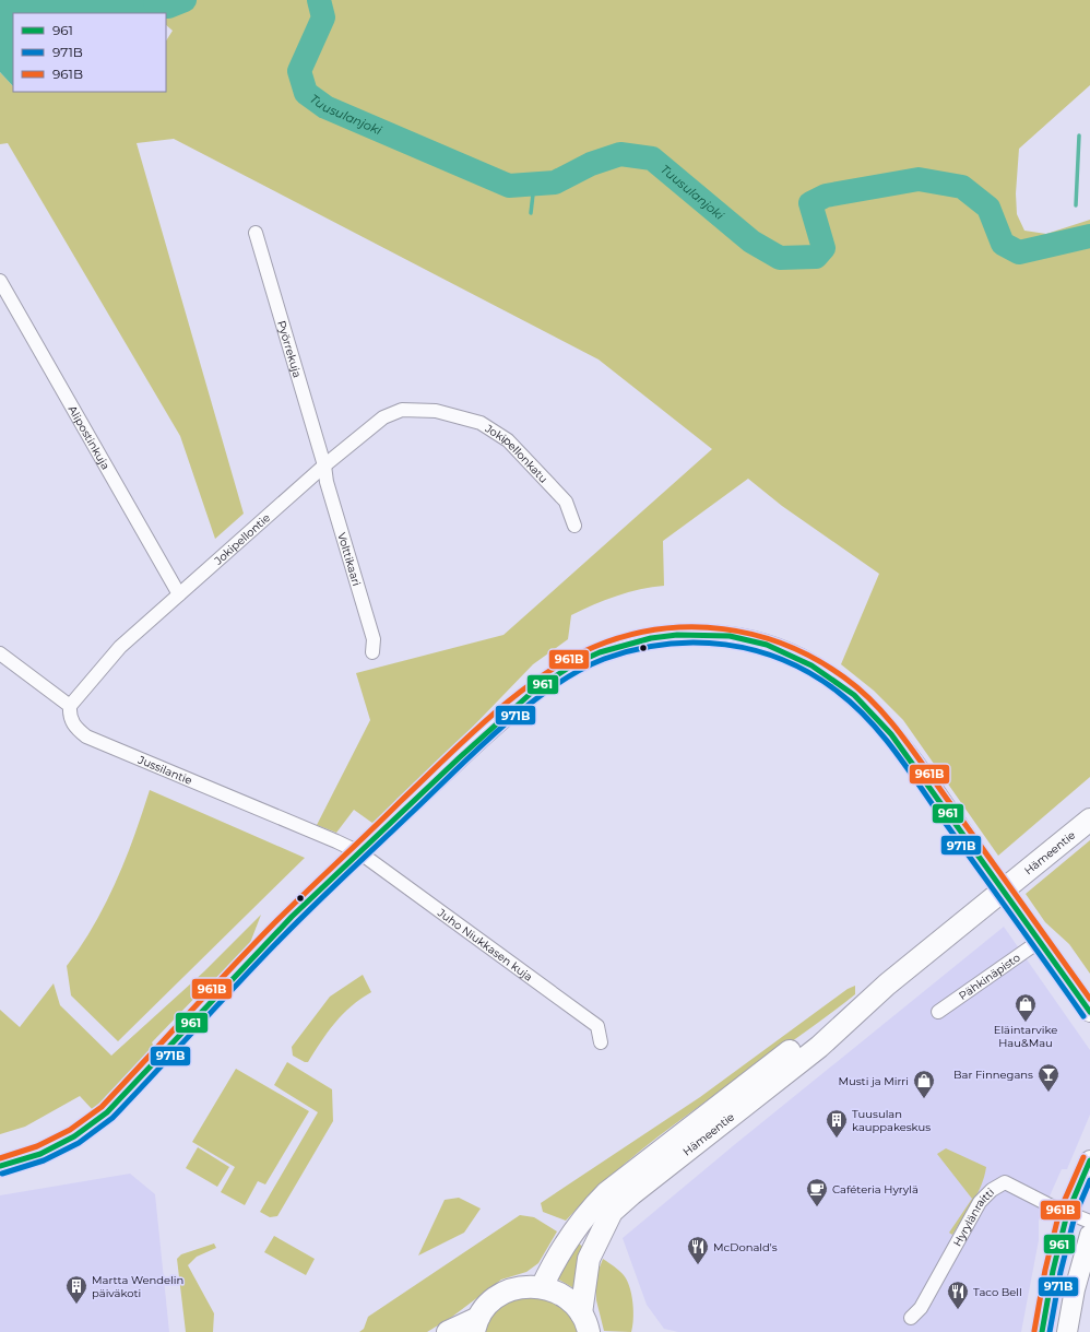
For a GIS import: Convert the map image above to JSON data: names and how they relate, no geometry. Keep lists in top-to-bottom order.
{
  "streets": {
    "main road": ["Hämeentie"],
    "street": [
      "Pyörrekuja",
      "Alipostinkuja",
      "Jokipellonkatu",
      "Jokipellontie",
      "Volttikaari",
      "Jussilantie",
      "Juho Niukkasen kuja",
      "Pähkinäpisto",
      "Hyrylänraitti"
    ]
  },
  "crossings": [
    ["Pyörrekuja", "Jokipellontie"],
    ["Pyörrekuja", "Volttikaari"],
    ["Alipostinkuja", "Jokipellontie"],
    ["Jokipellonkatu", "Jokipellontie"],
    ["Jokipellontie", "Volttikaari"],
    ["Jokipellontie", "Jussilantie"],
    ["Jussilantie", "Juho Niukkasen kuja"]
  ],
  "water": ["Tuusulanjoki"],
  "places": {
    "shop": ["Eläintarvike Hau&Mau", "Musti ja Mirri"],
    "bar": ["Bar Finnegans"],
    "building": ["Tuusulan kauppakeskus", "Martta Wendelin päiväkoti"],
    "cafe": ["Caféteria Hyrylä"],
    "restaurant": ["McDonald's", "Taco Bell"]
  },
  "lines": ["transit line 961B", "transit line 961", "transit line 971B"],
  "legend": ["961", "971B", "961B"]
}
